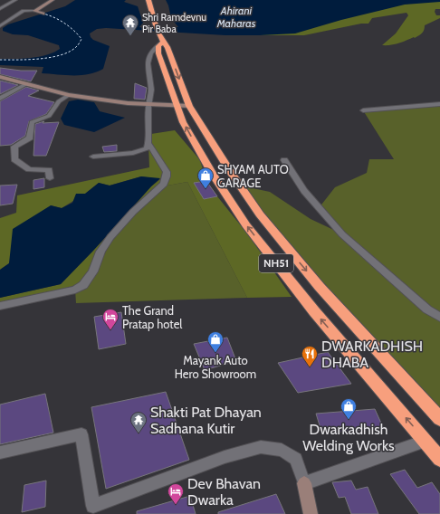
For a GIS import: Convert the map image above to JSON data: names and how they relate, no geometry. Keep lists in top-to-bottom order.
{
  "streets": {
    "highway": ["NH51"]
  },
  "water": ["Ahirani Maharas"],
  "places": {
    "temple": ["Shri Ramdevnu Pir Baba", "Shakti Pat Dhayan Sadhana Kutir"],
    "shop": ["SHYAM AUTO GARAGE", "Mayank Auto Hero Showroom", "Dwarkadhish Welding Works"],
    "hotel": ["The Grand Pratap hotel", "Dev Bhavan Dwarka"],
    "restaurant": ["DWARKADHISH DHABA"]
  }
}
